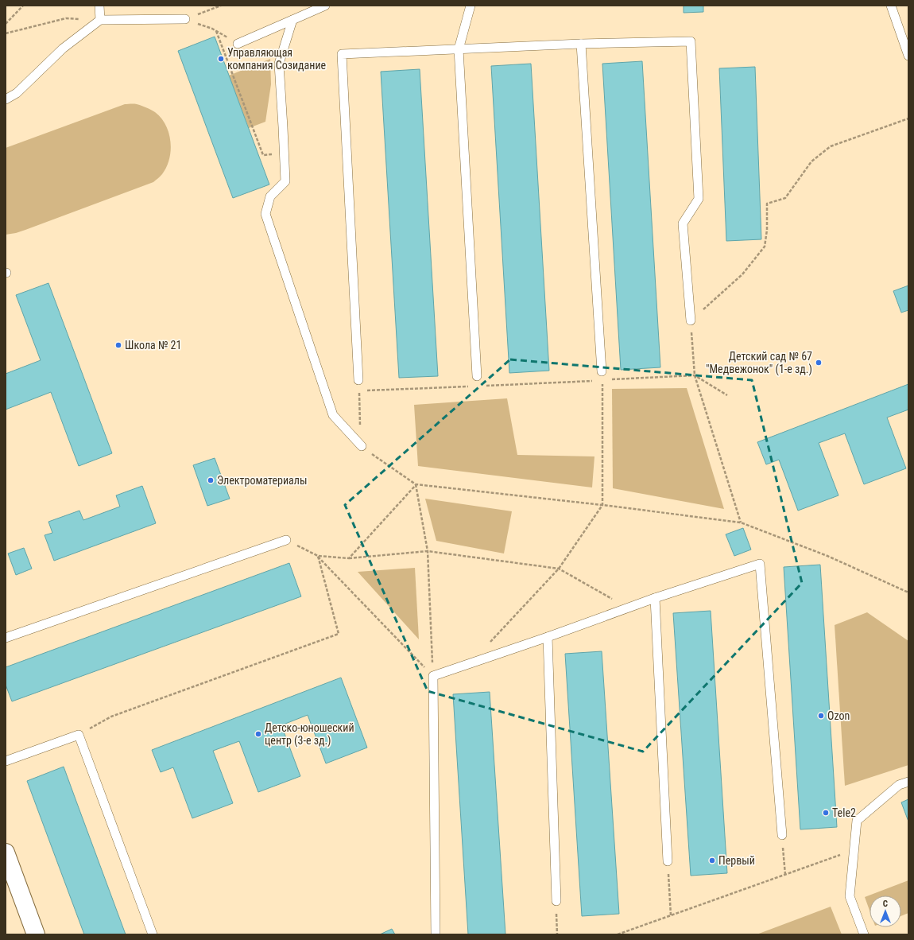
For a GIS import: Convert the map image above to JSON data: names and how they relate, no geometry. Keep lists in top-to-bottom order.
{
  "places": [
    "Управляющая компания Созидание",
    "Школа № 21",
    "Детский сад № 67 \"Медвежонок\" (1-е зд.)",
    "Электроматериалы",
    "Ozon",
    "Детско-юношеский центр (3-е зд.)",
    "Tele2",
    "Первый"
  ],
  "north": "top"
}
